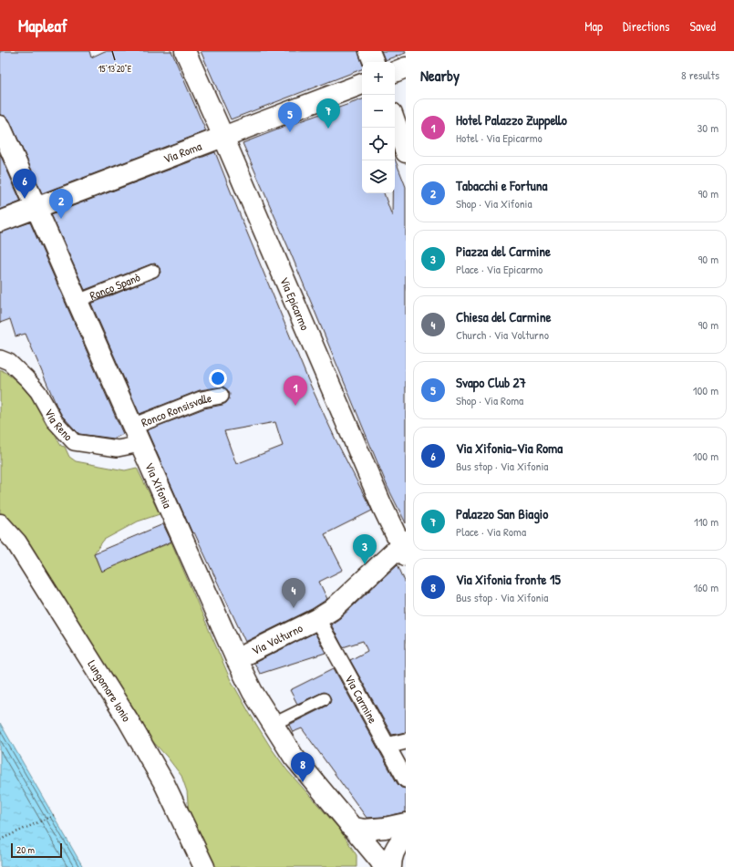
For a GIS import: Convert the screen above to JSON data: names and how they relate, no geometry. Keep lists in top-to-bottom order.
{
  "streets": {
    "street": [
      "Via Roma",
      "Ronco Spanò",
      "Via Epicarmo",
      "Ronco Ronsisvalle",
      "Via Reno",
      "Via Xifonia",
      "Via Volturno",
      "Lungomare Ionio",
      "Via Carmine"
    ]
  },
  "crossings": [
    ["Via Roma", "Via Epicarmo"],
    ["Via Roma", "Via Xifonia"],
    ["Ronco Spanò", "Via Xifonia"],
    ["Via Epicarmo", "Via Volturno"],
    ["Ronco Ronsisvalle", "Via Xifonia"],
    ["Via Reno", "Via Xifonia"],
    ["Via Xifonia", "Via Volturno"],
    ["Via Volturno", "Via Carmine"]
  ],
  "scale_bar": "20 m",
  "page": {
    "header": "Mapleaf",
    "nav": ["Map", "Directions", "Saved"],
    "heading": ["Nearby", "8 results"],
    "map_buttons": ["+", "−"],
    "pins": [
      "7",
      "5",
      "6",
      "2",
      "1",
      "3",
      "4",
      "8"
    ],
    "list": [
      {
        "mark": "1",
        "name": "Hotel Palazzo Zuppello",
        "note": "Hotel · Via Epicarmo",
        "value": "30 m"
      },
      {
        "mark": "2",
        "name": "Tabacchi e Fortuna",
        "note": "Shop · Via Xifonia",
        "value": "90 m"
      },
      {
        "mark": "3",
        "name": "Piazza del Carmine",
        "note": "Place · Via Epicarmo",
        "value": "90 m"
      },
      {
        "mark": "4",
        "name": "Chiesa del Carmine",
        "note": "Church · Via Volturno",
        "value": "90 m"
      },
      {
        "mark": "5",
        "name": "Svapo Club 27",
        "note": "Shop · Via Roma",
        "value": "100 m"
      },
      {
        "mark": "6",
        "name": "Via Xifonia-Via Roma",
        "note": "Bus stop · Via Xifonia",
        "value": "100 m"
      },
      {
        "mark": "7",
        "name": "Palazzo San Biagio",
        "note": "Place · Via Roma",
        "value": "110 m"
      },
      {
        "mark": "8",
        "name": "Via Xifonia fronte 15",
        "note": "Bus stop · Via Xifonia",
        "value": "160 m"
      }
    ],
    "scale": "20 m"
  },
  "coordinates": ["15°13'20\"E"]
}
